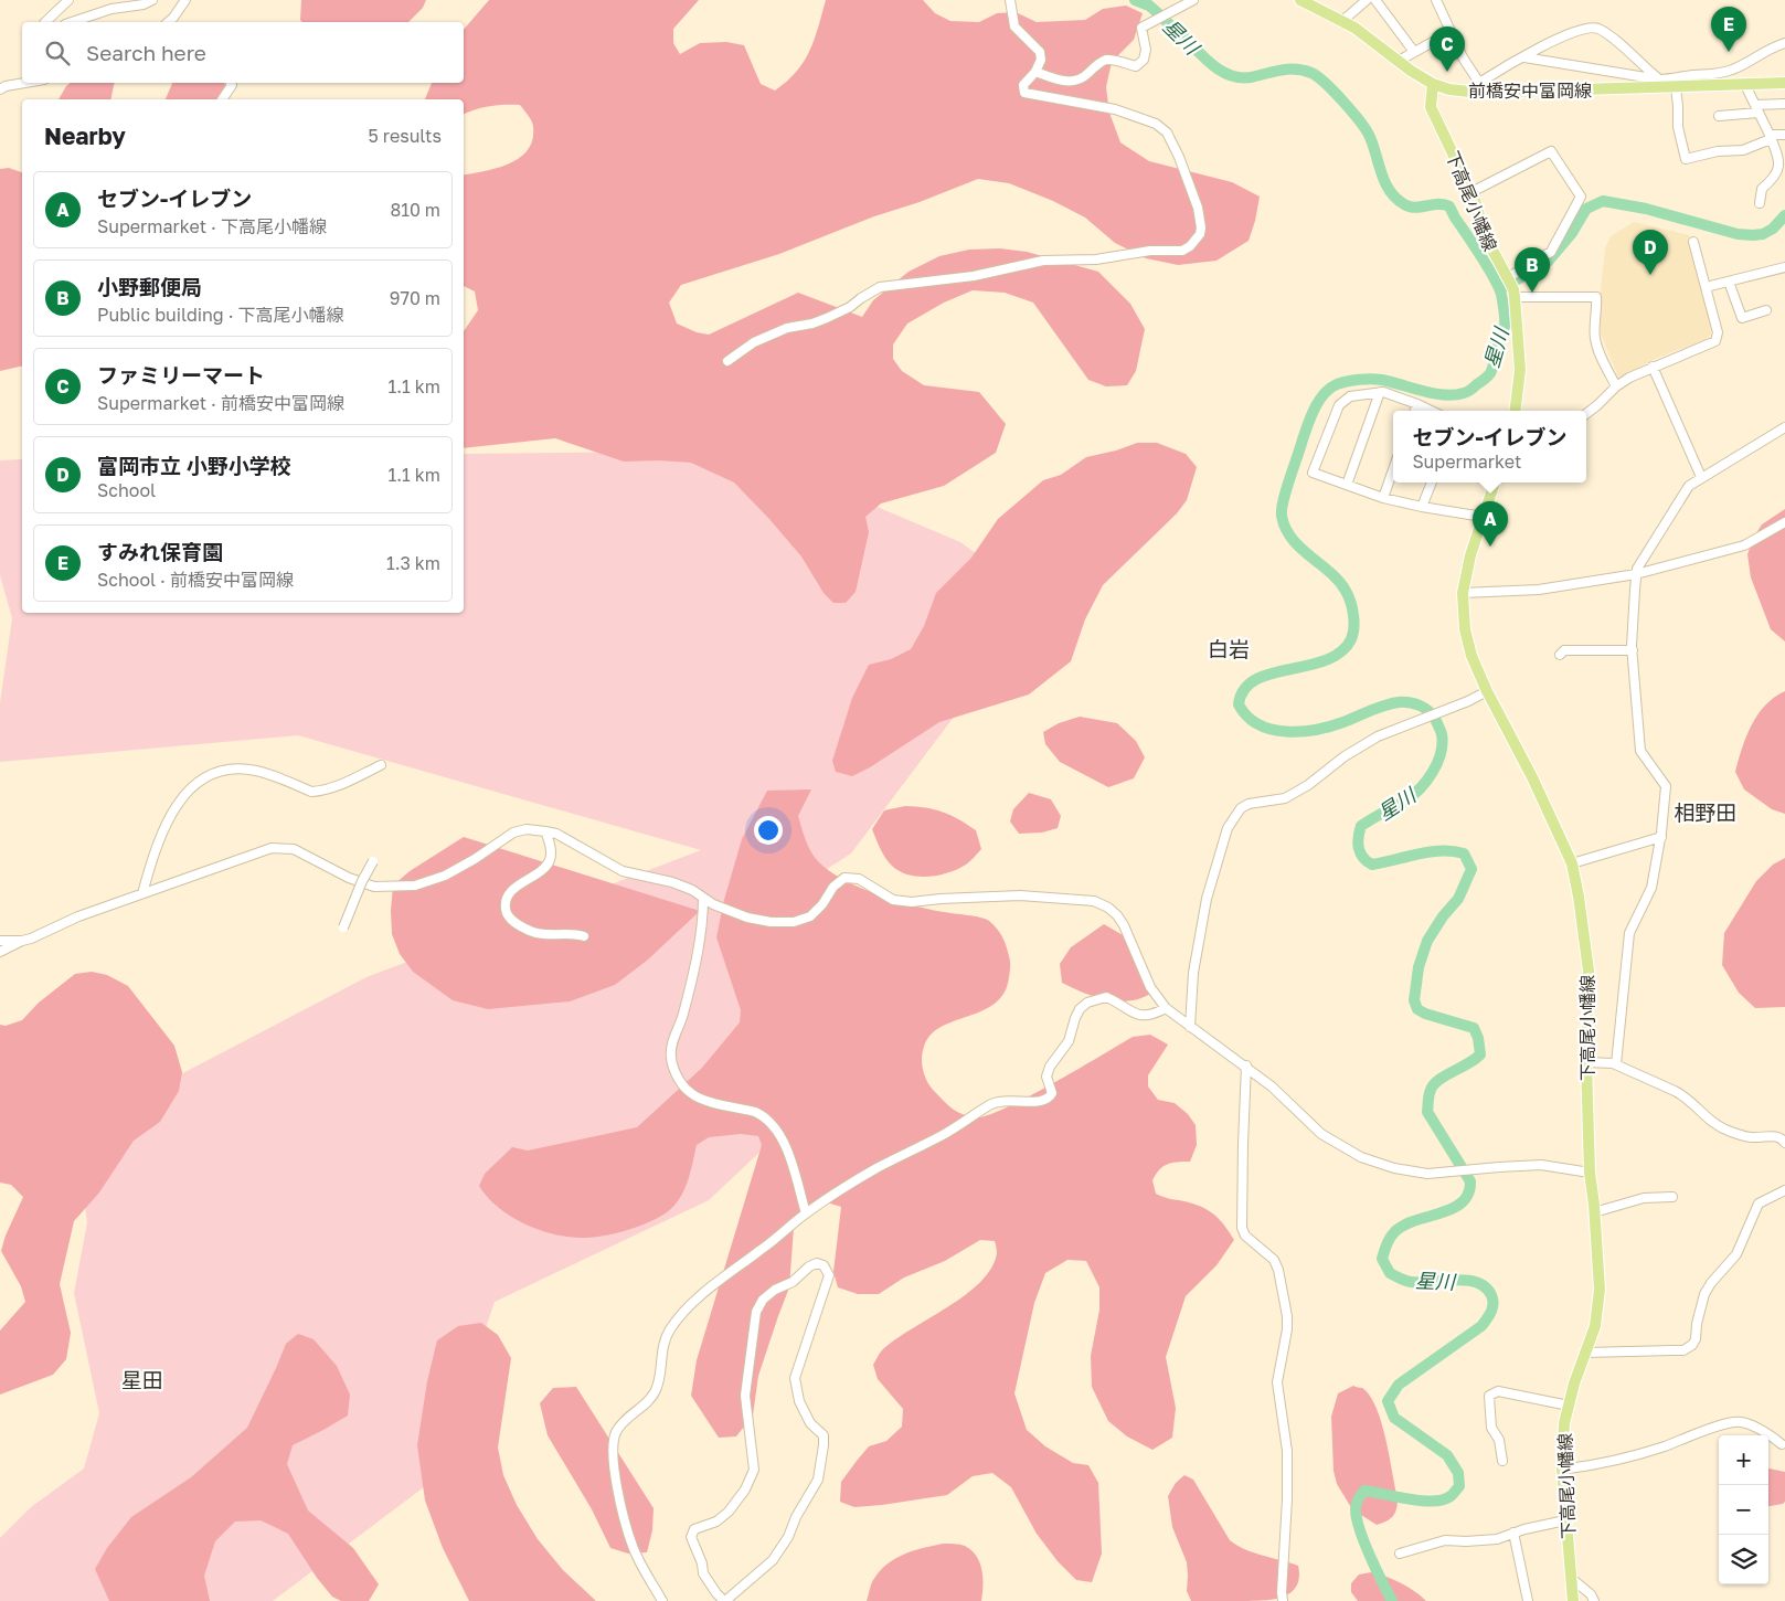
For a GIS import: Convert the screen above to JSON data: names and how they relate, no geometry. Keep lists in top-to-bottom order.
{
  "streets": {
    "main road": ["前橋安中富岡線", "下高尾小幡線"]
  },
  "crossings": [
    ["前橋安中富岡線", "下高尾小幡線"]
  ],
  "districts": ["白岩", "相野田", "星田"],
  "water": ["星川"],
  "page": {
    "pins": [
      "E",
      "C",
      "D",
      "B",
      "A"
    ],
    "search": "Search here",
    "heading": ["Nearby", "5 results"],
    "list": [
      {
        "mark": "A",
        "name": "セブン-イレブン",
        "note": "Supermarket · 下高尾小幡線",
        "value": "810 m"
      },
      {
        "mark": "B",
        "name": "小野郵便局",
        "note": "Public building · 下高尾小幡線",
        "value": "970 m"
      },
      {
        "mark": "C",
        "name": "ファミリーマート",
        "note": "Supermarket · 前橋安中富岡線",
        "value": "1.1 km"
      },
      {
        "mark": "D",
        "name": "富岡市立 小野小学校",
        "note": "School",
        "value": "1.1 km"
      },
      {
        "mark": "E",
        "name": "すみれ保育園",
        "note": "School · 前橋安中富岡線",
        "value": "1.3 km"
      }
    ],
    "popup": ["セブン-イレブン", "Supermarket"],
    "map_buttons": ["+", "−"]
  }
}
